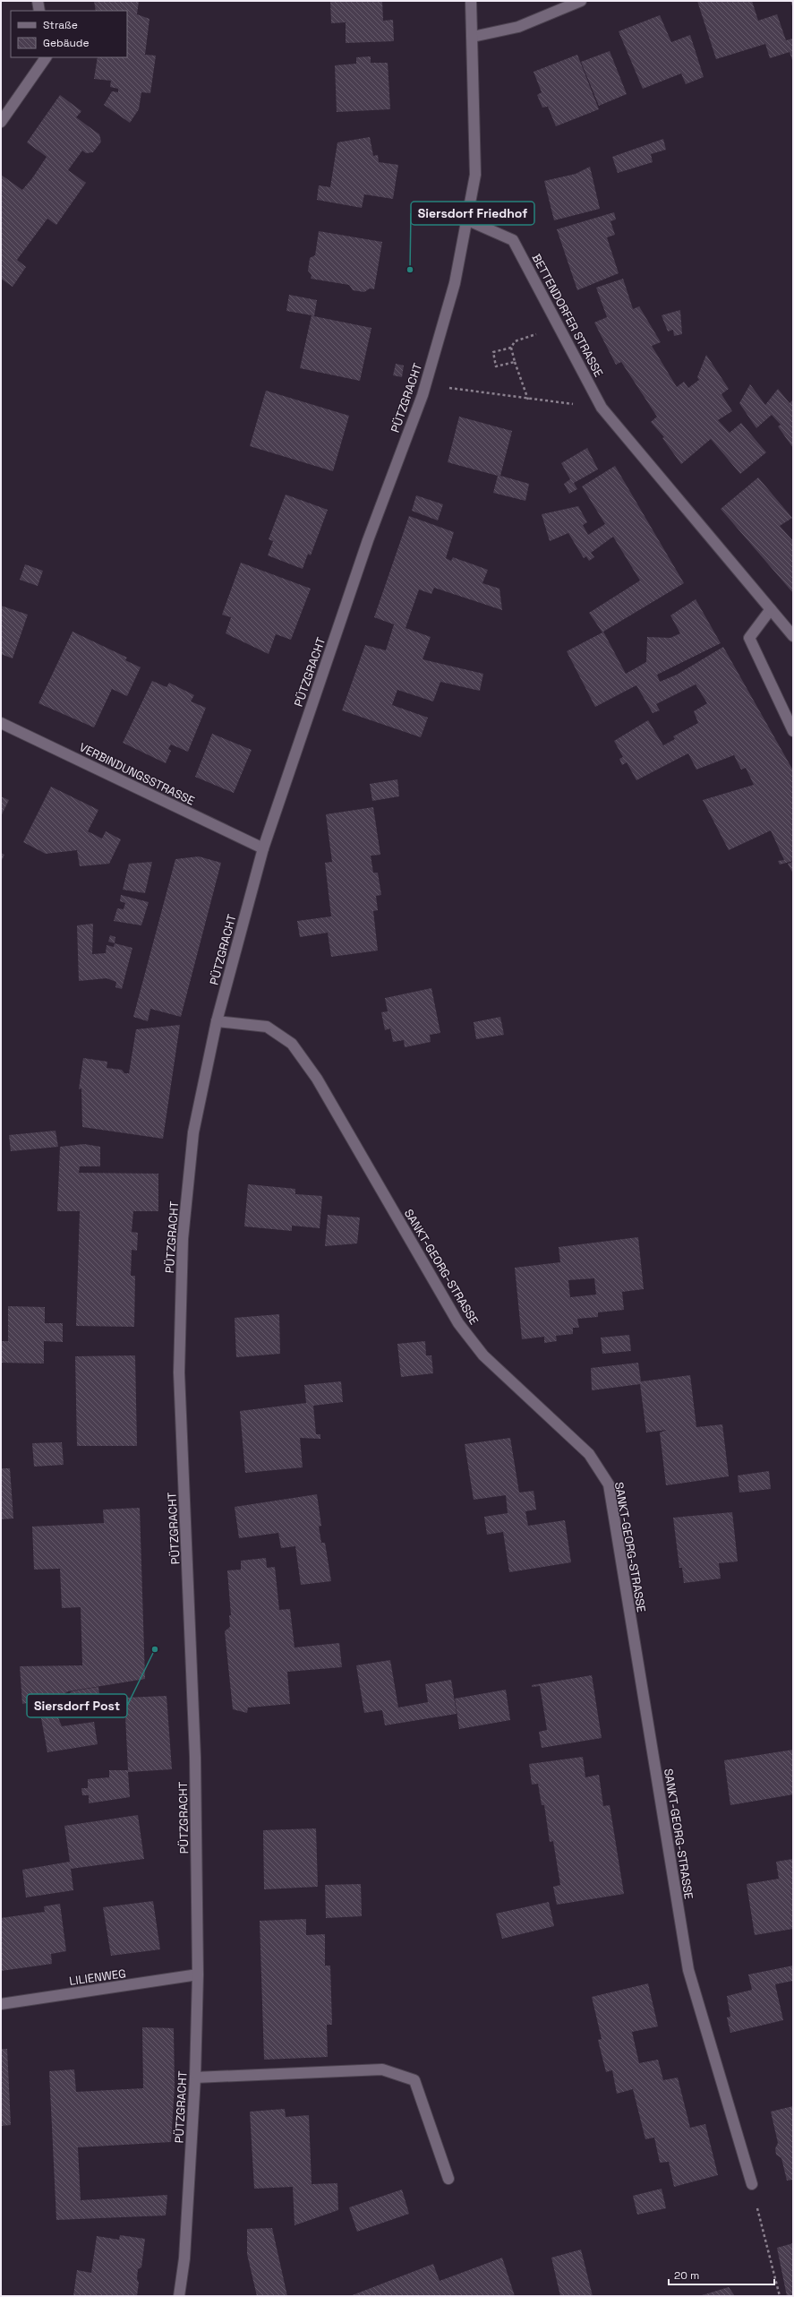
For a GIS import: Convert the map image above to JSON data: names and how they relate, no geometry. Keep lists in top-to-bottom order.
{
  "streets": {
    "street": [
      "BETTENDORFER STRASSE",
      "PÜTZGRACHT",
      "VERBINDUNGSSTRASSE",
      "SANKT-GEORG-STRASSE",
      "LILIENWEG"
    ]
  },
  "crossings": [
    ["BETTENDORFER STRASSE", "PÜTZGRACHT"],
    ["PÜTZGRACHT", "VERBINDUNGSSTRASSE"],
    ["PÜTZGRACHT", "SANKT-GEORG-STRASSE"],
    ["PÜTZGRACHT", "LILIENWEG"]
  ],
  "places": ["Siersdorf Friedhof", "Siersdorf Post"],
  "legend": ["Straße", "Gebäude"],
  "scale_bar": "20 m"
}
